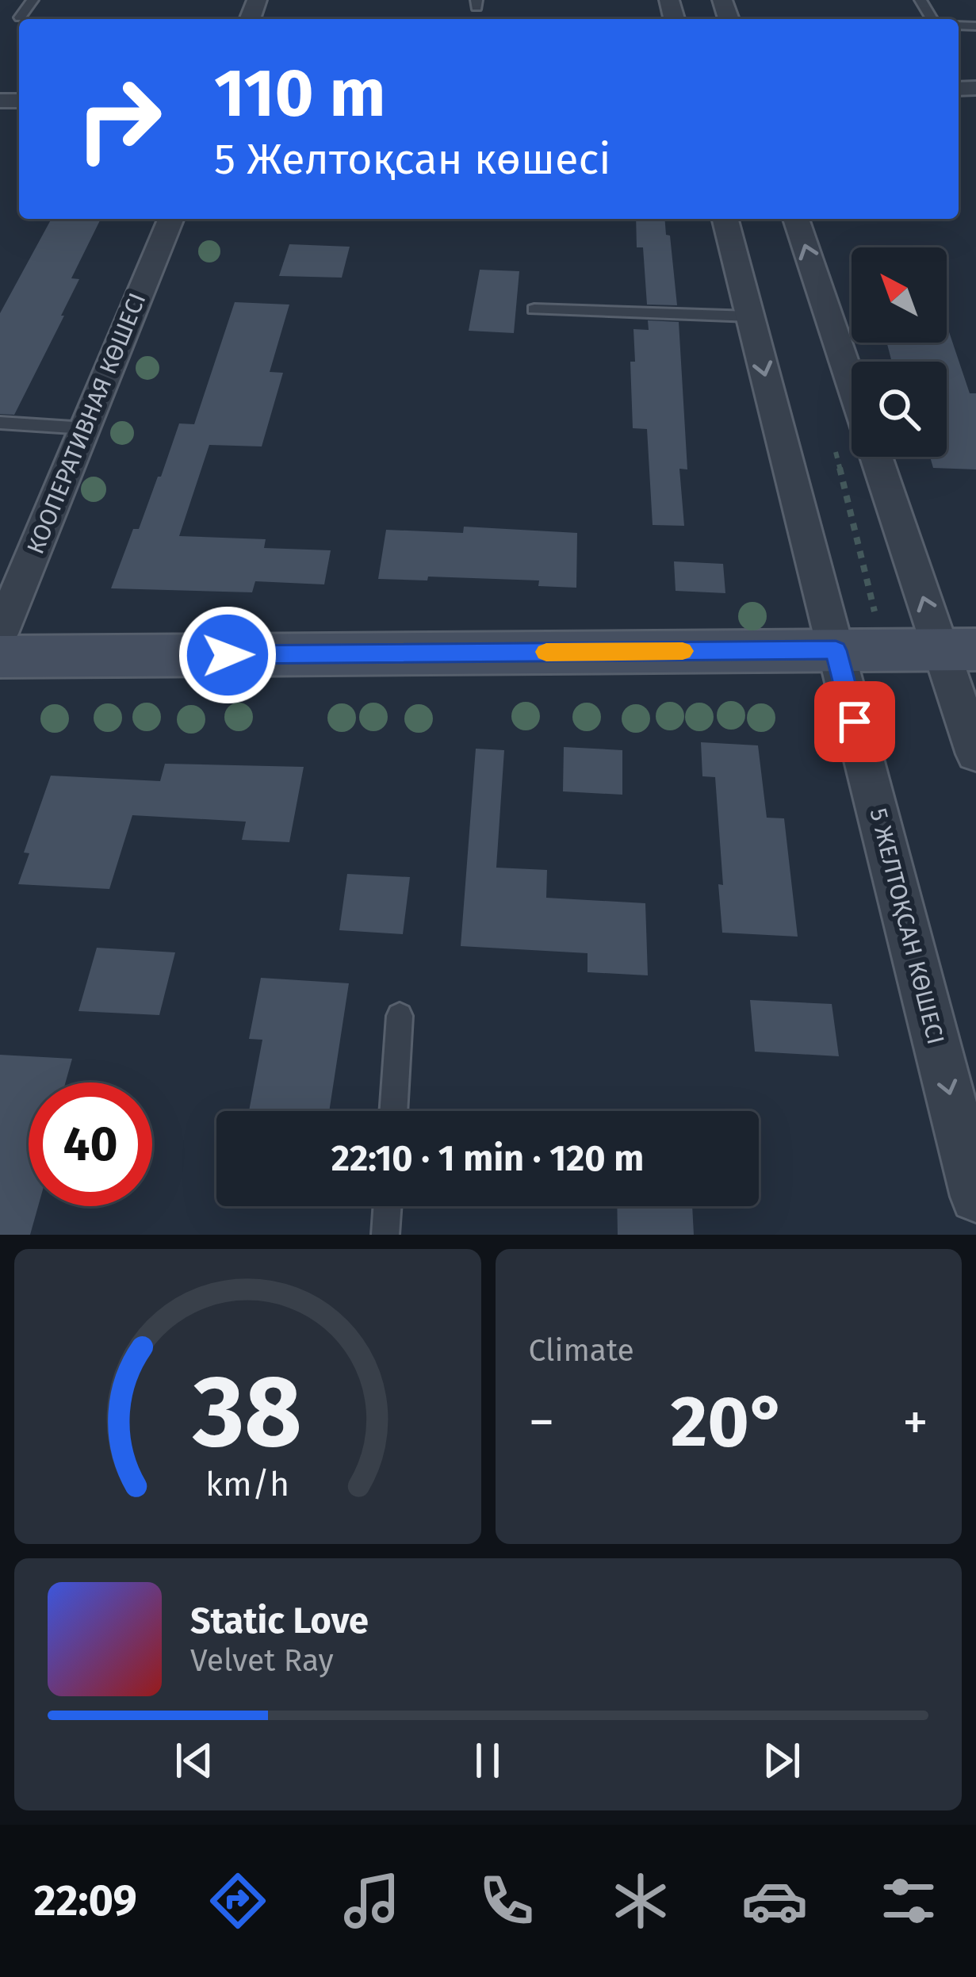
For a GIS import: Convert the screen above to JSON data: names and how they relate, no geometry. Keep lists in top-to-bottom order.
{
  "streets": {
    "street": ["КООПЕРАТИВНАЯ КӨШЕСІ", "5 ЖЕЛТОҚСАН КӨШЕСІ"]
  },
  "north": "top left",
  "page": {
    "turn": ["110 m", "5 Желтоқсан көшесі"],
    "limit": "40",
    "trip": "22:10 · 1 min · 120 m",
    "tile": "Climate",
    "heat": ["−", "20°", "+"],
    "song": ["Static Love", "Velvet Ray"],
    "tabs": "22:09",
    "gauge": ["38", "km/h"]
  }
}
